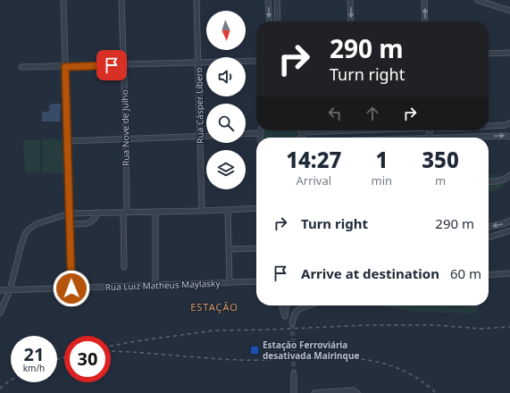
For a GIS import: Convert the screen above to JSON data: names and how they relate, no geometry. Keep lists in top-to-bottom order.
{
  "streets": {
    "street": ["Rua Cásper Líbero", "Rua Nove de Julho", "Rua Luiz Matheus Maylasky"]
  },
  "districts": ["ESTAÇÃO"],
  "places": {
    "transit": ["Estação Ferroviária desativada Mairinque"]
  },
  "north": "bottom",
  "page": {
    "turn": ["290 m", "Turn right"],
    "eta": [
      "14:27",
      "Arrival",
      "1",
      "min",
      "350",
      "m"
    ],
    "list": [
      {
        "name": "Turn right",
        "value": "290 m"
      },
      {
        "name": "Arrive at destination",
        "value": "60 m"
      }
    ],
    "speed": "21 km/h",
    "limit": "30"
  }
}
